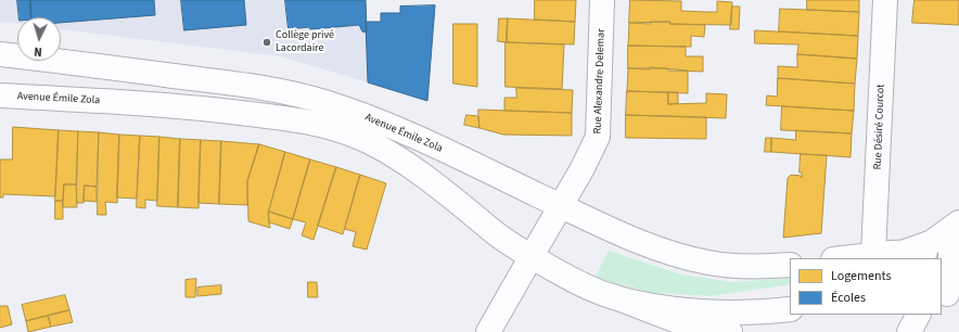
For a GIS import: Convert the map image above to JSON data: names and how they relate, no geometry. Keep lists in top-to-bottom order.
{
  "streets": {
    "main road": ["Rue Alexandre Delemar", "Avenue Émile Zola", "Rue Désiré Courcot"]
  },
  "crossings": [
    ["Rue Alexandre Delemar", "Avenue Émile Zola"]
  ],
  "places": ["Collège privé Lacordaire"],
  "legend": ["Logements", "Écoles"],
  "north": "bottom"
}
